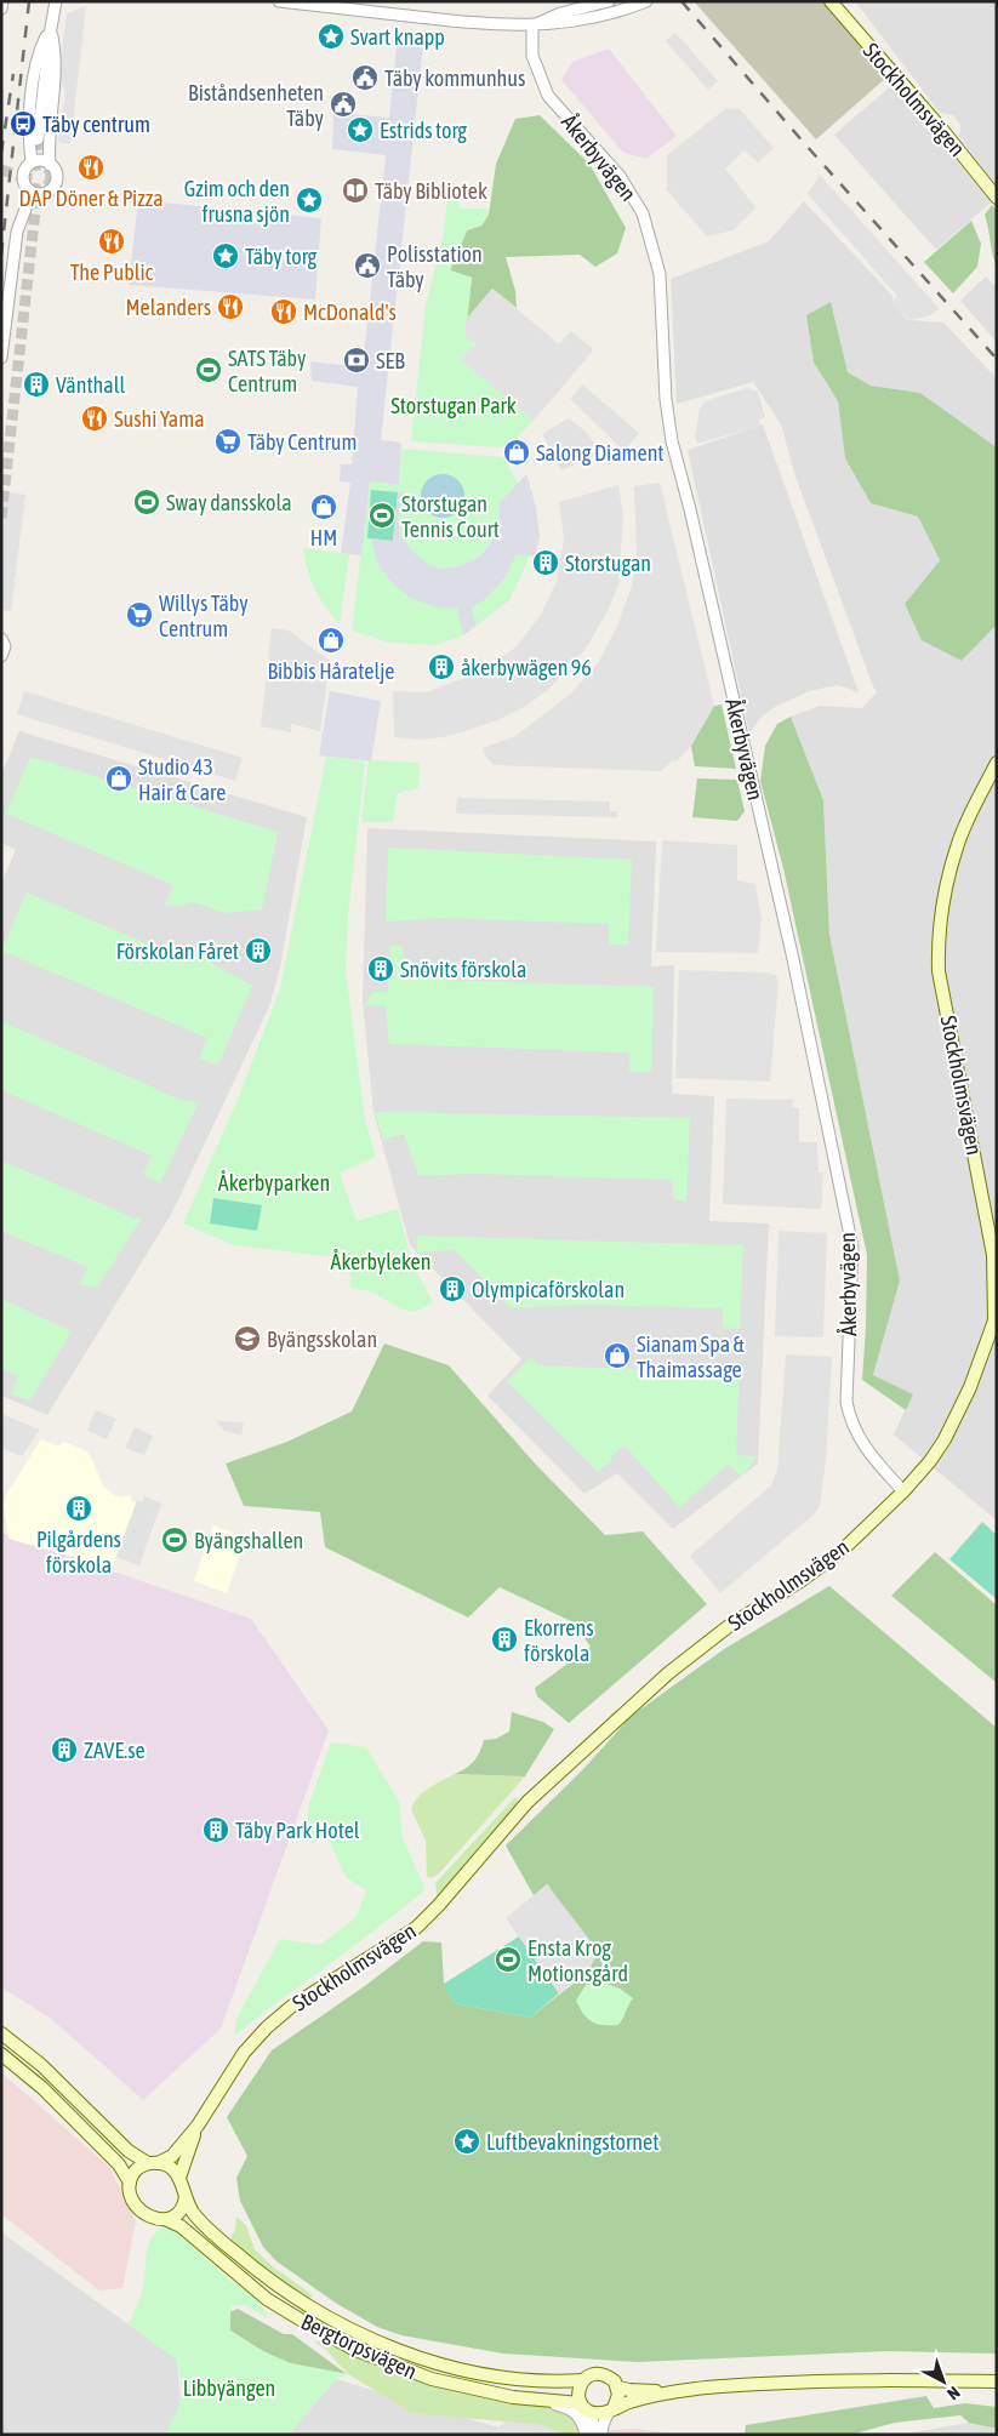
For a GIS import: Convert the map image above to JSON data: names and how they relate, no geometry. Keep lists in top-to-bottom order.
{
  "streets": {
    "main road": ["Stockholmsvägen", "Bergtorpsvägen"],
    "street": ["Åkerbyvägen"]
  },
  "crossings": [
    ["Stockholmsvägen", "Åkerbyvägen"],
    ["Stockholmsvägen", "Bergtorpsvägen"]
  ],
  "parks": [
    "Storstugan Park",
    "Åkerbyparken",
    "Åkerbyleken",
    "Libbyängen"
  ],
  "places": {
    "place": [
      "Svart knapp",
      "Estrids torg",
      "Gzim och den frusna sjön",
      "Täby torg",
      "Luftbevakningstornet"
    ],
    "public building": ["Täby kommunhus", "Biståndsenheten Täby", "Polisstation Täby"],
    "bus stop": ["Täby centrum"],
    "restaurant": [
      "DAP Döner & Pizza",
      "The Public",
      "Melanders",
      "McDonald's",
      "Sushi Yama"
    ],
    "library": ["Täby Bibliotek"],
    "bank": ["SEB"],
    "sports": [
      "SATS Täby Centrum",
      "Sway dansskola",
      "Storstugan Tennis Court",
      "Byängshallen",
      "Ensta Krog Motionsgård"
    ],
    "building": [
      "Vänthall",
      "Storstugan",
      "åkerbywägen 96",
      "Förskolan Fåret",
      "Snövits förskola",
      "Olympicaförskolan",
      "Pilgårdens förskola",
      "Ekorrens förskola",
      "ZAVE.se",
      "Täby Park Hotel"
    ],
    "supermarket": ["Täby Centrum", "Willys Täby Centrum"],
    "shop": [
      "Salong Diament",
      "HM",
      "Bibbis Håratelje",
      "Studio 43 Hair & Care",
      "Sianam Spa & Thaimassage"
    ],
    "school or university": ["Byängsskolan"]
  },
  "north": "bottom right"
}
